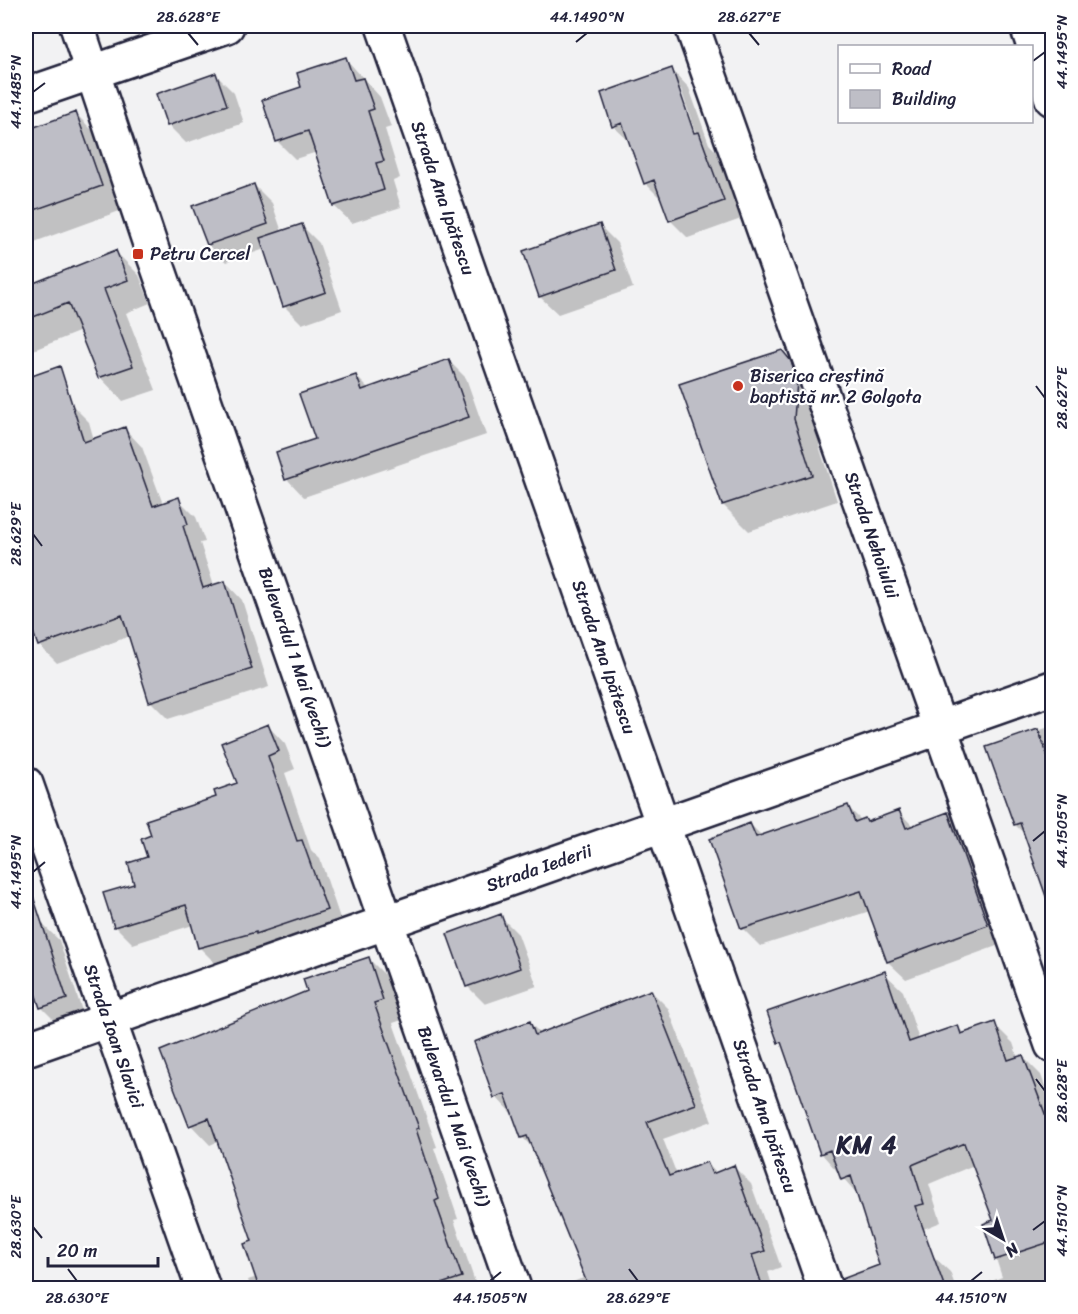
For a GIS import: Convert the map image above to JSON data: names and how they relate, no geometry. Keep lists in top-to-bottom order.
{
  "streets": {
    "street": [
      "Strada Ana Ipătescu",
      "Strada Nehoiului",
      "Bulevardul 1 Mai (vechi)",
      "Strada Iederii",
      "Strada Ioan Slavici"
    ]
  },
  "crossings": [
    ["Strada Ana Ipătescu", "Strada Iederii"],
    ["Strada Nehoiului", "Strada Iederii"],
    ["Bulevardul 1 Mai (vechi)", "Strada Iederii"],
    ["Strada Iederii", "Strada Ioan Slavici"]
  ],
  "districts": ["KM 4"],
  "places": {
    "transit": ["Petru Cercel"],
    "other": ["Biserica creștină baptistă nr. 2 Golgota"]
  },
  "legend": ["Road", "Building"],
  "scale_bar": "20 m",
  "north": "bottom right",
  "coordinates": [
    "28.628°E",
    "44.1490°N",
    "28.627°E",
    "44.1495°N",
    "44.1485°N",
    "28.629°E",
    "44.1505°N",
    "44.1510°N",
    "28.630°E"
  ]
}
